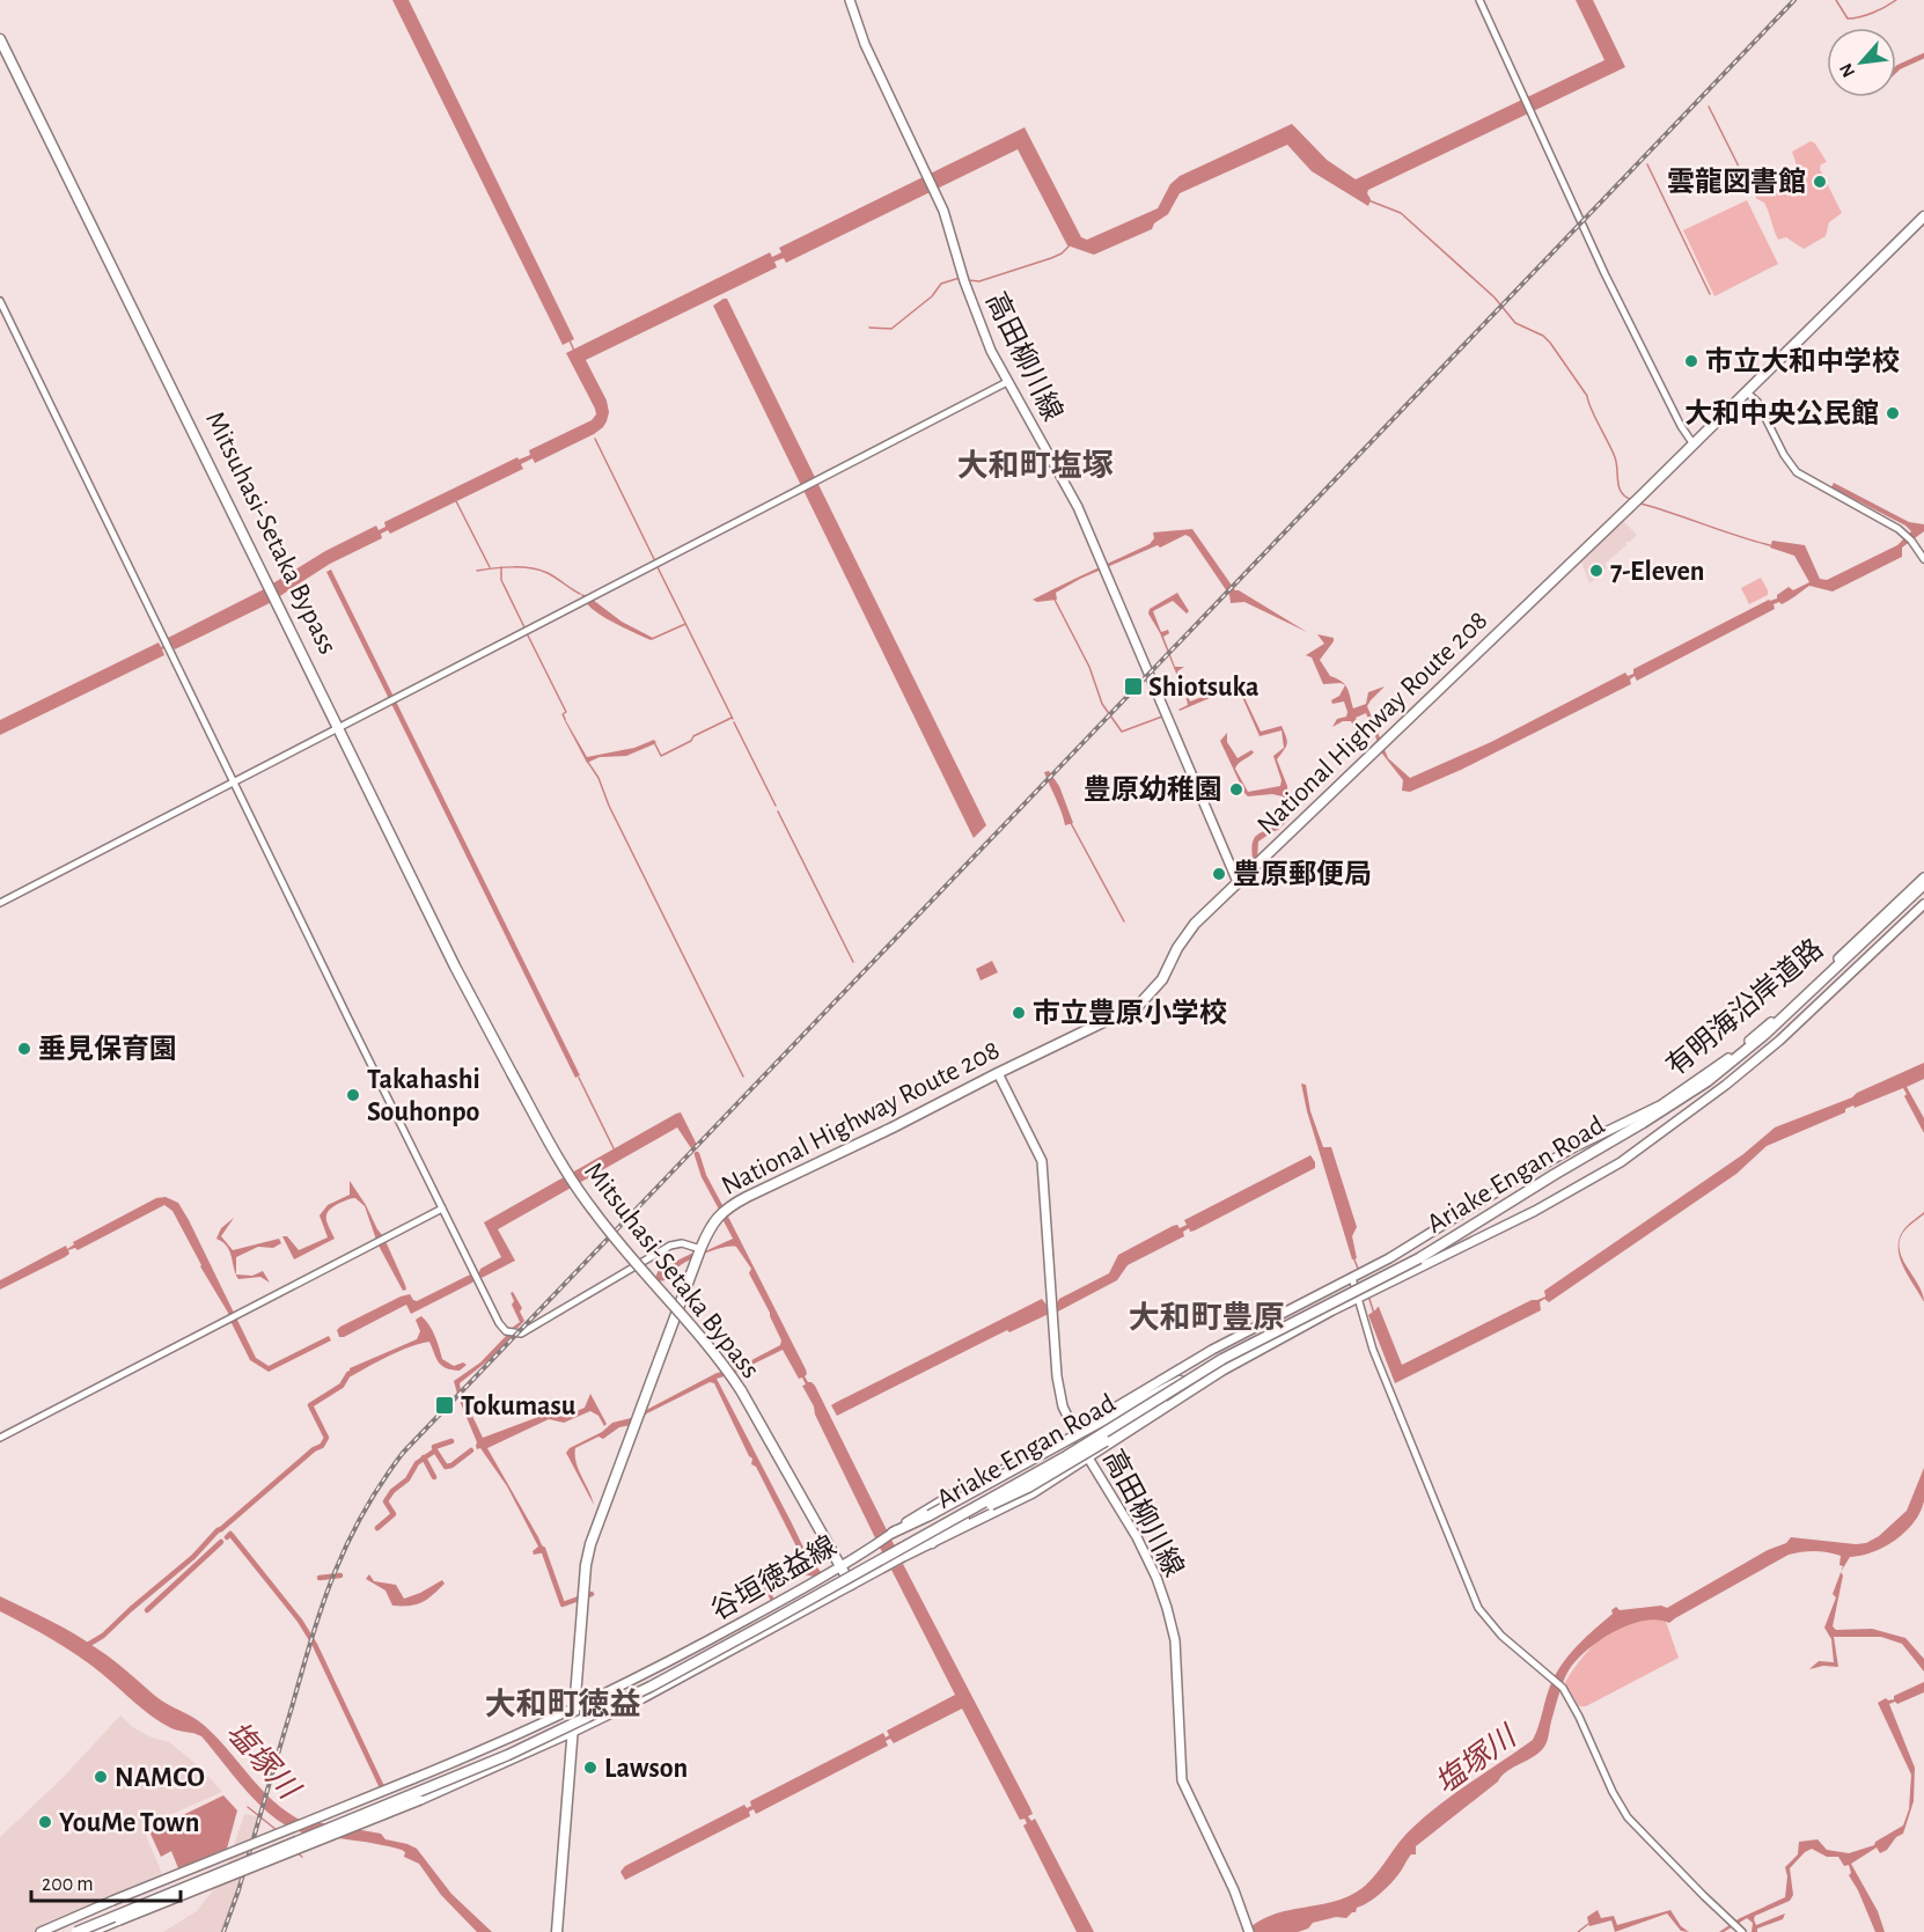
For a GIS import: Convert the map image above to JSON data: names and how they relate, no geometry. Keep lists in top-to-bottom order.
{
  "streets": {
    "highway": ["Mitsuhasi-Setaka Bypass", "National Highway Route 208", "Ariake Engan Road"],
    "main road": ["高田柳川線", "有明海沿岸道路", "谷垣徳益線"]
  },
  "crossings": [
    ["高田柳川線", "National Highway Route 208"],
    ["高田柳川線", "有明海沿岸道路"],
    ["Mitsuhasi-Setaka Bypass", "Ariake Engan Road"],
    ["Mitsuhasi-Setaka Bypass", "谷垣徳益線"],
    ["National Highway Route 208", "谷垣徳益線"],
    ["有明海沿岸道路", "Ariake Engan Road"],
    ["Ariake Engan Road", "谷垣徳益線"]
  ],
  "districts": ["大和町塩塚", "大和町豊原", "大和町徳益"],
  "water": ["塩塚川"],
  "places": {
    "other": [
      "雲龍図書館",
      "市立大和中学校",
      "大和中央公民館",
      "7-Eleven",
      "豊原幼稚園",
      "豊原郵便局",
      "市立豊原小学校",
      "垂見保育園",
      "Takahashi Souhonpo",
      "Lawson",
      "NAMCO",
      "YouMe Town"
    ],
    "transit": ["Shiotsuka", "Tokumasu"]
  },
  "scale_bar": "200 m",
  "north": "bottom left"
}
